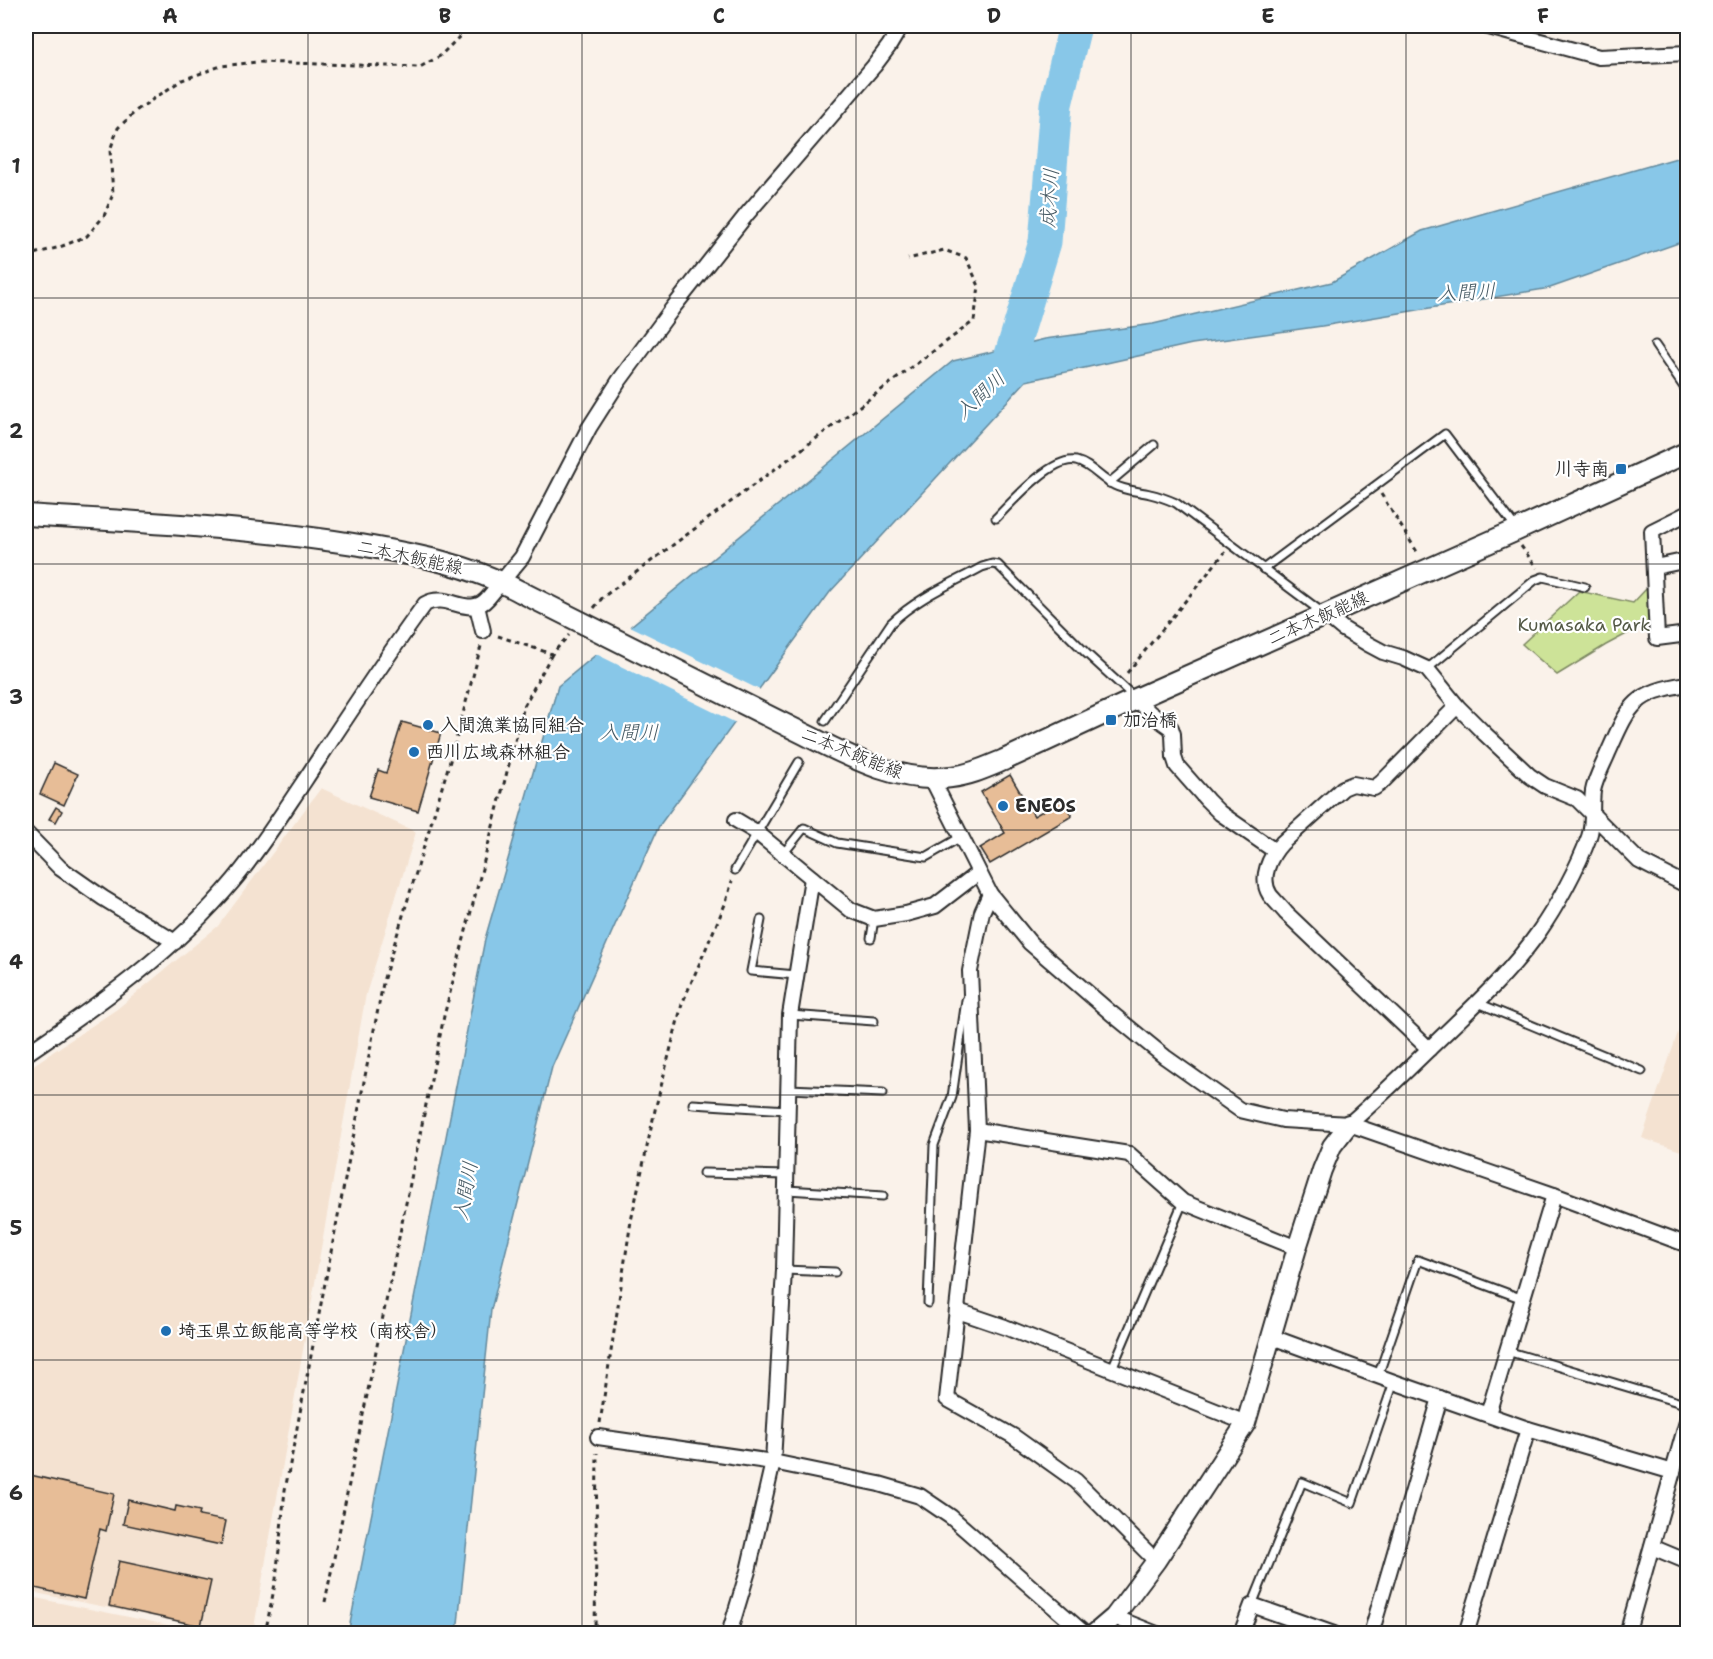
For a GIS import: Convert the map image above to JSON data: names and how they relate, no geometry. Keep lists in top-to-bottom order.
{
  "streets": {
    "main road": ["二本木飯能線"]
  },
  "water": ["成木川", "入間川"],
  "parks": ["Kumasaka Park"],
  "places": {
    "transit": ["川寺南", "加治橋"],
    "other": [
      "入間漁業協同組合",
      "西川広域森林組合",
      "ENEOS",
      "埼玉県立飯能高等学校（南校舎）"
    ]
  },
  "grid": {
    "columns": [
      "A",
      "B",
      "C",
      "D",
      "E",
      "F"
    ],
    "rows": [
      "1",
      "2",
      "3",
      "4",
      "5",
      "6"
    ]
  }
}
